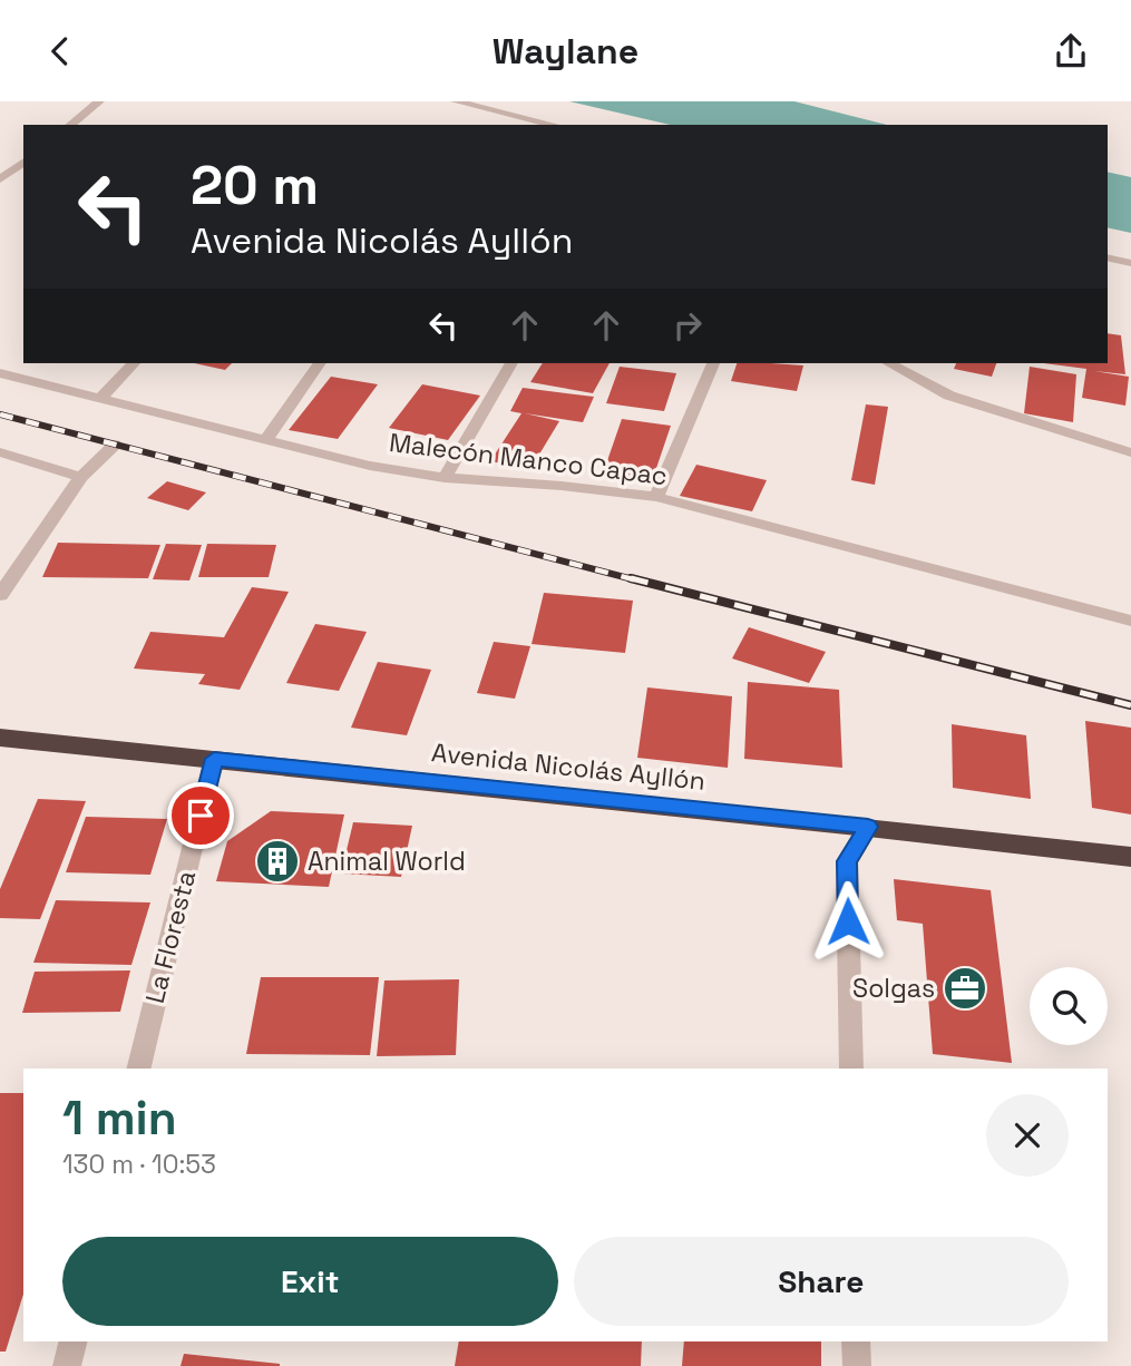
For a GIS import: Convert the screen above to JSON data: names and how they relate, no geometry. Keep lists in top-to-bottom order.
{
  "streets": {
    "highway": ["Avenida Nicolás Ayllón"],
    "street": ["Malecón Manco Capac", "La Floresta"]
  },
  "crossings": [
    ["Avenida Nicolás Ayllón", "La Floresta"]
  ],
  "places": {
    "building": ["Animal World"],
    "office": ["Solgas"]
  },
  "page": {
    "header": "Waylane",
    "turn": ["20 m", "Avenida Nicolás Ayllón"],
    "heading": ["1 min", "130 m · 10:53"],
    "buttons": ["Exit", "Share"]
  }
}
